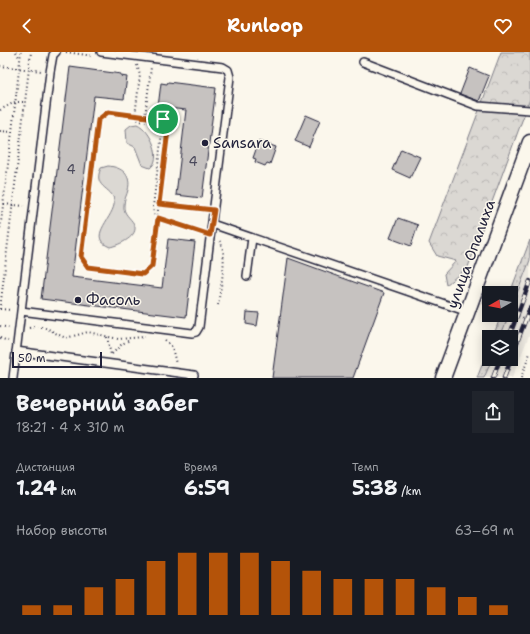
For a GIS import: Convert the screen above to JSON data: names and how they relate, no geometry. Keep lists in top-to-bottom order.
{
  "streets": {
    "street": ["улица Опалиха"]
  },
  "places": ["Sansara", "Фасоль"],
  "house_numbers": ["4", "4"],
  "scale_bar": "50 m",
  "north": "left",
  "page": {
    "header": "Runloop",
    "scale": "50 m",
    "heading": ["Вечерний забег", "18:21 · 4 × 310 m"],
    "stats": [
      ["Дистанция", "1.24 km"],
      ["Время", "6:59"],
      ["Темп", "5:38 /km"]
    ],
    "chart": ["Набор высоты", "63–69 m"]
  }
}
